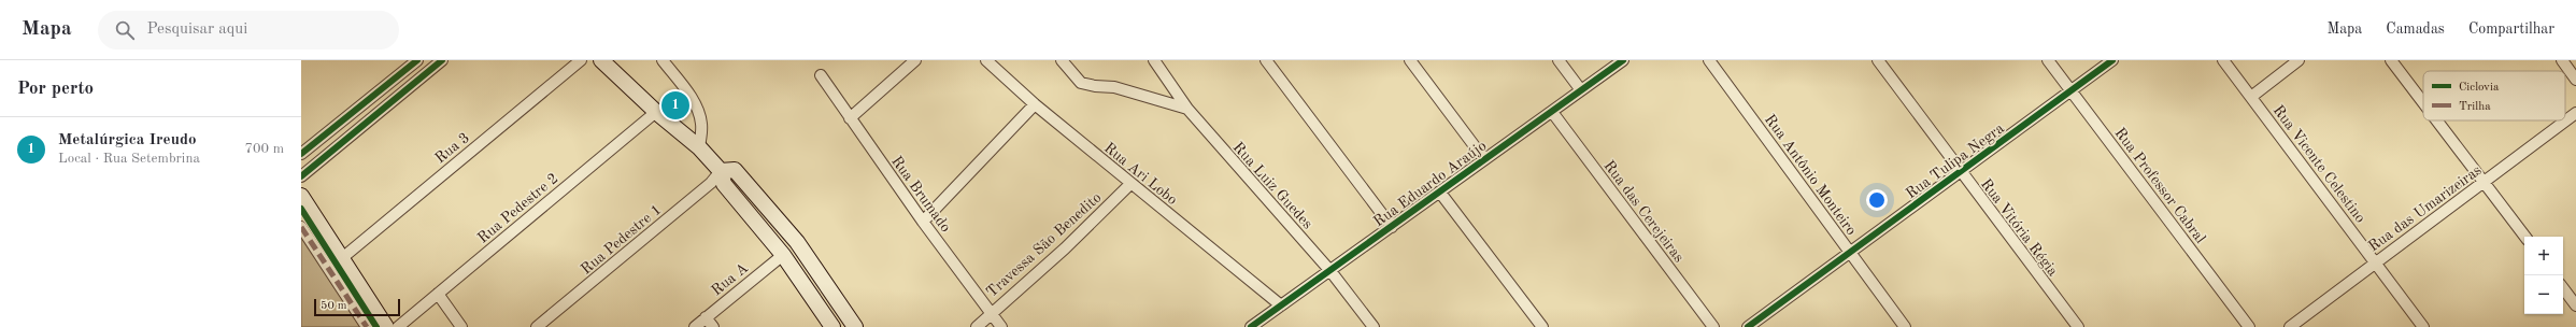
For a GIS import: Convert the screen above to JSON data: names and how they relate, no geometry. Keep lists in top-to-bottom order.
{
  "streets": {
    "street": [
      "Rua 3",
      "Rua Tulipa Negra",
      "Rua Vicente Celestino",
      "Rua Ari Lobo",
      "Rua Antônio Monteiro",
      "Rua Eduardo Araújo",
      "Rua Luiz Guedes",
      "Rua Professor Cabral",
      "Rua Brumado",
      "Rua Pedestre 2",
      "Rua das Umarizeiras",
      "Rua das Cerejeiras",
      "Rua Vitória Régia",
      "Rua Pedestre 1",
      "Travessa São Benedito",
      "Rua A"
    ]
  },
  "crossings": [
    ["Rua Tulipa Negra", "Rua Antônio Monteiro"],
    ["Rua Tulipa Negra", "Rua Professor Cabral"],
    ["Rua Tulipa Negra", "Rua Vitória Régia"],
    ["Rua Vicente Celestino", "Rua das Umarizeiras"],
    ["Rua Ari Lobo", "Rua Eduardo Araújo"],
    ["Rua Ari Lobo", "Travessa São Benedito"],
    ["Rua Eduardo Araújo", "Rua Luiz Guedes"],
    ["Rua Eduardo Araújo", "Rua das Cerejeiras"],
    ["Rua Brumado", "Travessa São Benedito"]
  ],
  "legend": ["Ciclovia", "Trilha"],
  "scale_bar": "50 m",
  "page": {
    "header": "Mapa",
    "search": "Pesquisar aqui",
    "nav": ["Mapa", "Camadas", "Compartilhar"],
    "heading": "Por perto",
    "pins": "1",
    "list": [
      {
        "mark": "1",
        "name": "Metalúrgica Ireudo",
        "note": "Local · Rua Setembrina",
        "value": "700 m"
      }
    ],
    "map_buttons": ["+", "−"],
    "scale": "50 m"
  }
}
